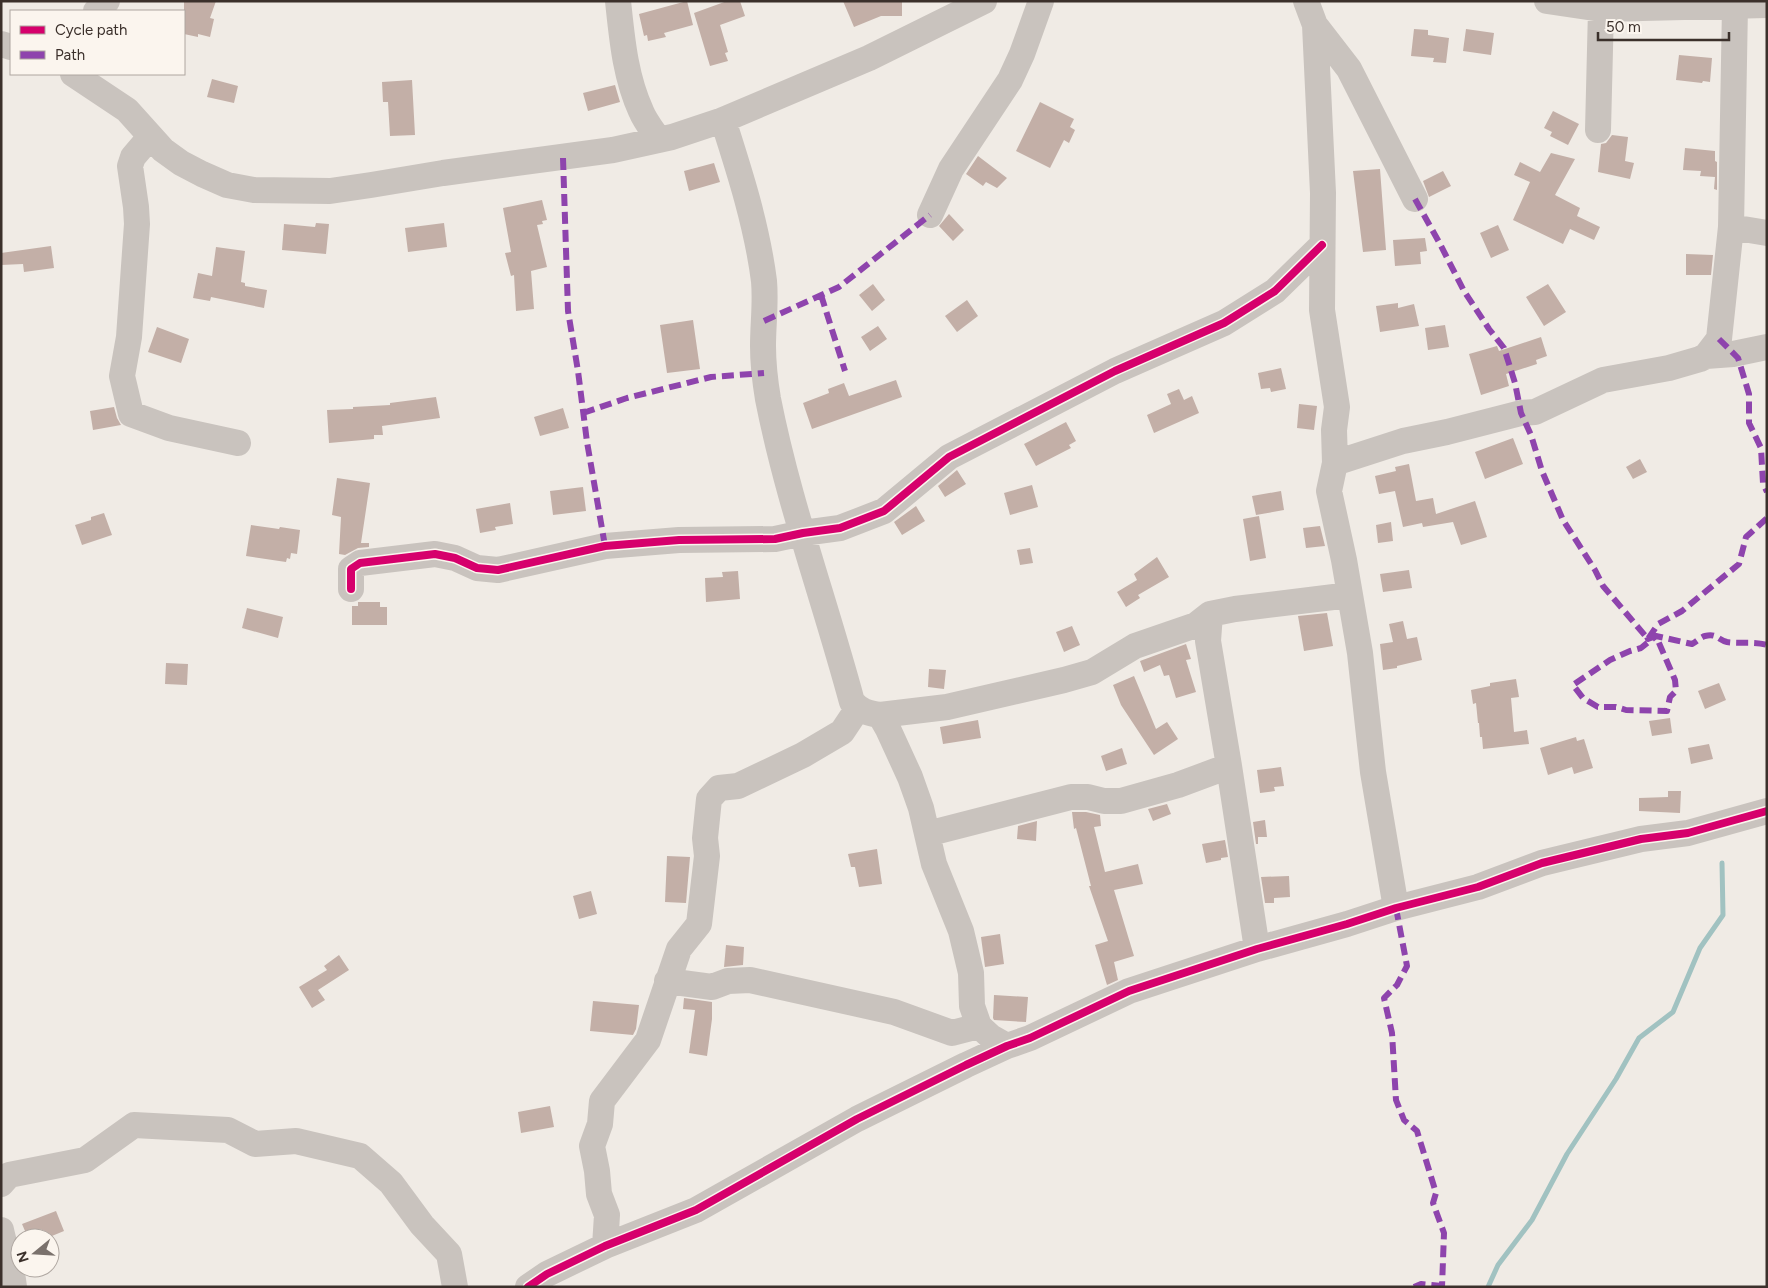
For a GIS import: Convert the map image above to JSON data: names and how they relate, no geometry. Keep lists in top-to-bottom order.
{
  "legend": ["Cycle path", "Path"],
  "scale_bar": "50 m",
  "north": "left"
}
